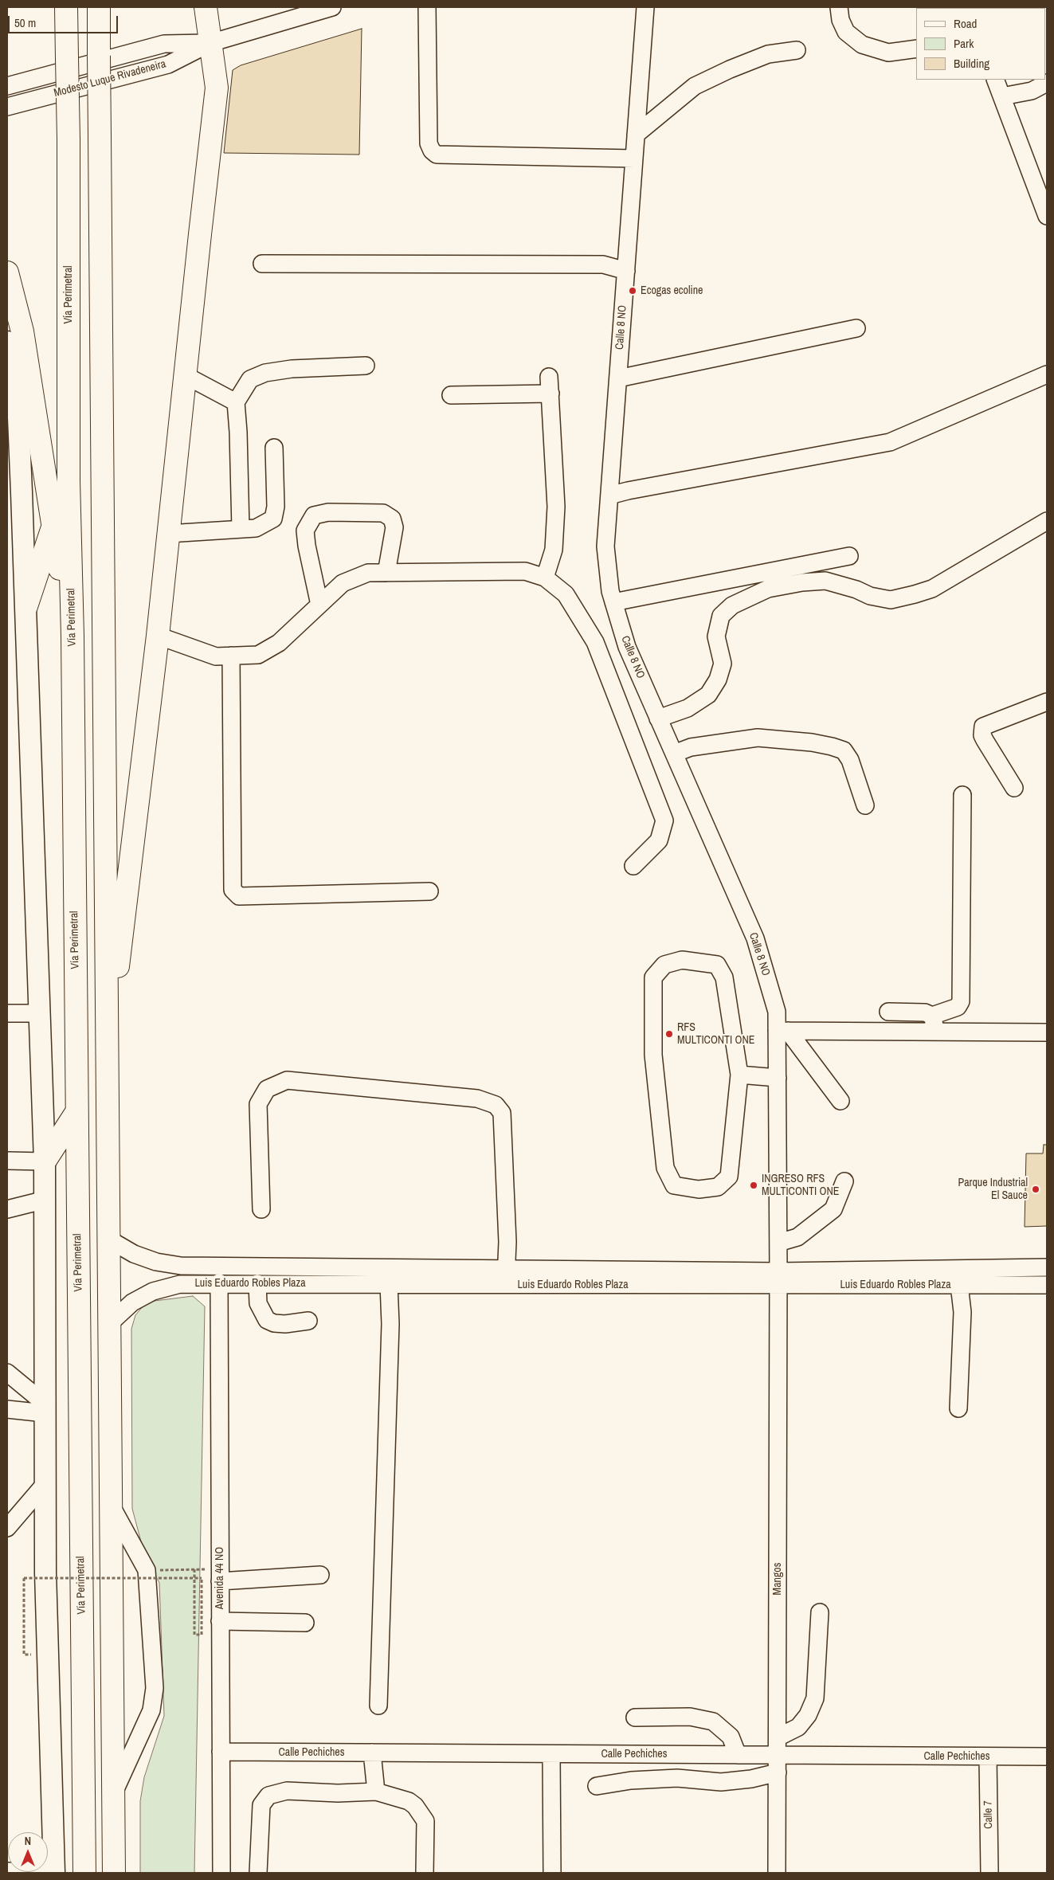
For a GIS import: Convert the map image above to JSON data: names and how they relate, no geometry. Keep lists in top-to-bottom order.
{
  "streets": {
    "highway": ["Vía Perimetral"],
    "street": [
      "Modesto Luque Rivadeneira",
      "Calle 8 NO",
      "Luis Eduardo Robles Plaza",
      "Avenida 44 NO",
      "Mangos",
      "Calle Pechiches",
      "Calle 7"
    ]
  },
  "crossings": [
    ["Calle 8 NO", "Luis Eduardo Robles Plaza"],
    ["Calle 8 NO", "Mangos"],
    ["Luis Eduardo Robles Plaza", "Avenida 44 NO"],
    ["Luis Eduardo Robles Plaza", "Mangos"],
    ["Avenida 44 NO", "Calle Pechiches"],
    ["Mangos", "Calle Pechiches"],
    ["Calle Pechiches", "Calle 7"]
  ],
  "places": [
    "Ecogas ecoline",
    "RFS MULTICONTI ONE",
    "INGRESO RFS MULTICONTI ONE",
    "Parque Industrial El Sauce"
  ],
  "legend": ["Road", "Park", "Building"],
  "scale_bar": "50 m",
  "north": "top"
}
